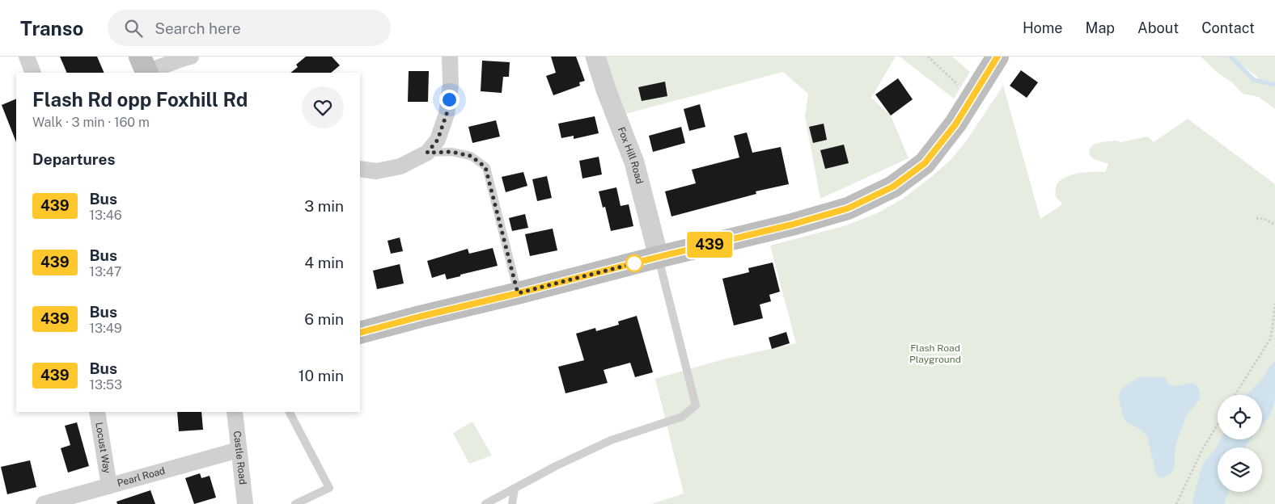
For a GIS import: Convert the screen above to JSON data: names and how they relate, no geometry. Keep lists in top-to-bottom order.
{
  "streets": {
    "street": [
      "Fox Hill Road",
      "Locust Way",
      "Castle Road",
      "Pearl Road"
    ]
  },
  "crossings": [
    ["Locust Way", "Pearl Road"],
    ["Castle Road", "Pearl Road"]
  ],
  "parks": ["Flash Road Playground"],
  "lines": ["bus line 439"],
  "page": {
    "header": "Transo",
    "search": "Search here",
    "nav": [
      "Home",
      "Map",
      "About",
      "Contact"
    ],
    "on_map": "439",
    "heading": [
      ["Flash Rd opp Foxhill Rd", "Walk · 3 min · 160 m"],
      "Departures"
    ],
    "list": [
      {
        "mark": "439",
        "name": "Bus",
        "note": "13:46",
        "value": "3 min"
      },
      {
        "mark": "439",
        "name": "Bus",
        "note": "13:47",
        "value": "4 min"
      },
      {
        "mark": "439",
        "name": "Bus",
        "note": "13:49",
        "value": "6 min"
      },
      {
        "mark": "439",
        "name": "Bus",
        "note": "13:53",
        "value": "10 min"
      }
    ]
  }
}
